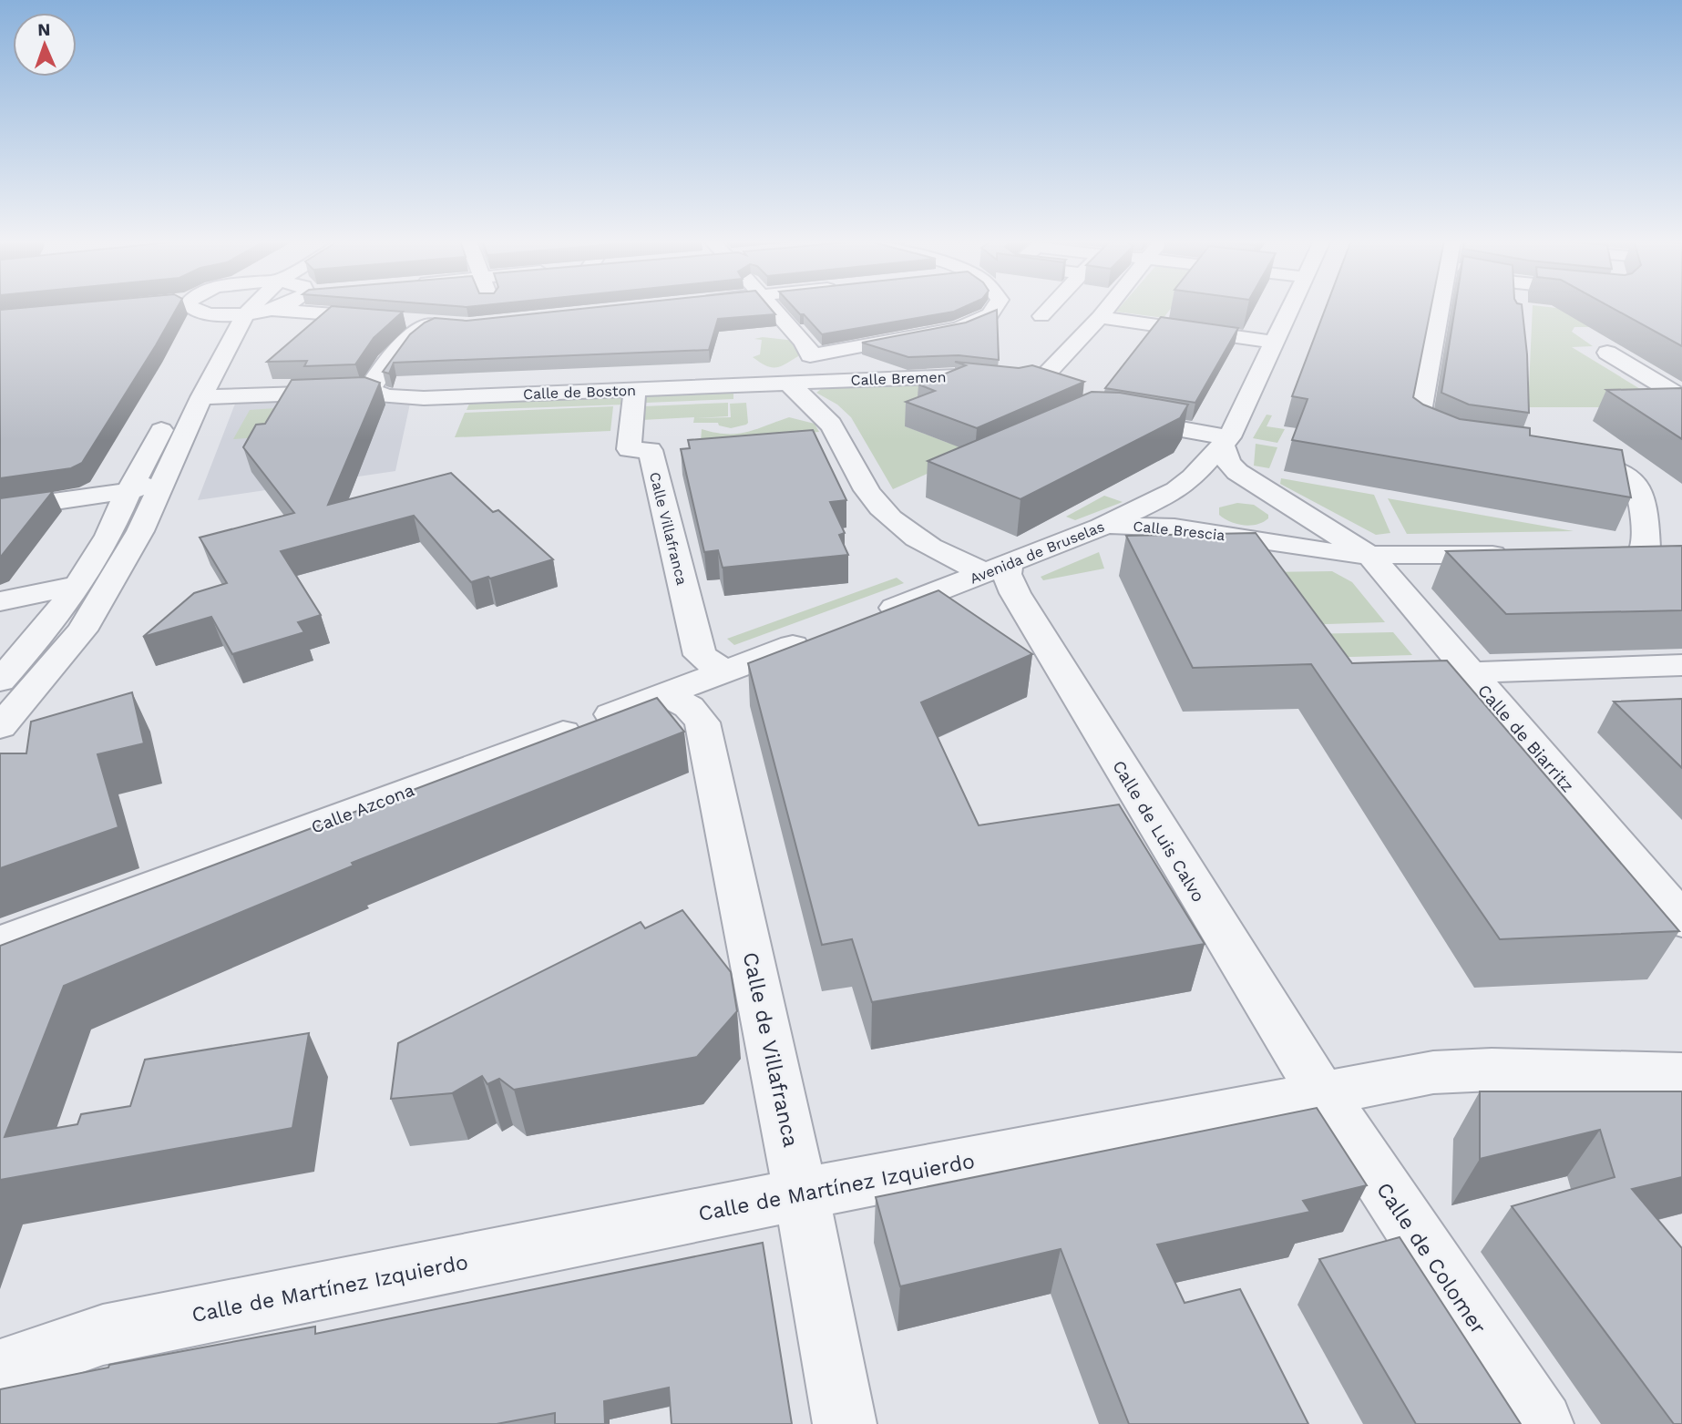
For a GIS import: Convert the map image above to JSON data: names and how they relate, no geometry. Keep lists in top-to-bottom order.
{
  "streets": {
    "street": [
      "Calle Bremen",
      "Calle de Boston",
      "Calle Villafranca",
      "Calle Brescia",
      "Avenida de Bruselas",
      "Calle de Biarritz",
      "Calle Azcona",
      "Calle de Luis Calvo",
      "Calle de Villafranca",
      "Calle de Martínez Izquierdo",
      "Calle de Colomer"
    ]
  },
  "crossings": [
    ["Calle Bremen", "Calle de Boston"],
    ["Calle de Boston", "Calle Villafranca"],
    ["Calle Villafranca", "Calle Azcona"],
    ["Calle Brescia", "Avenida de Bruselas"],
    ["Calle Brescia", "Calle de Biarritz"],
    ["Avenida de Bruselas", "Calle de Luis Calvo"],
    ["Calle Azcona", "Calle de Villafranca"],
    ["Calle de Luis Calvo", "Calle de Martínez Izquierdo"],
    ["Calle de Luis Calvo", "Calle de Colomer"],
    ["Calle de Villafranca", "Calle de Martínez Izquierdo"],
    ["Calle de Martínez Izquierdo", "Calle de Colomer"]
  ],
  "north": "top"
}
